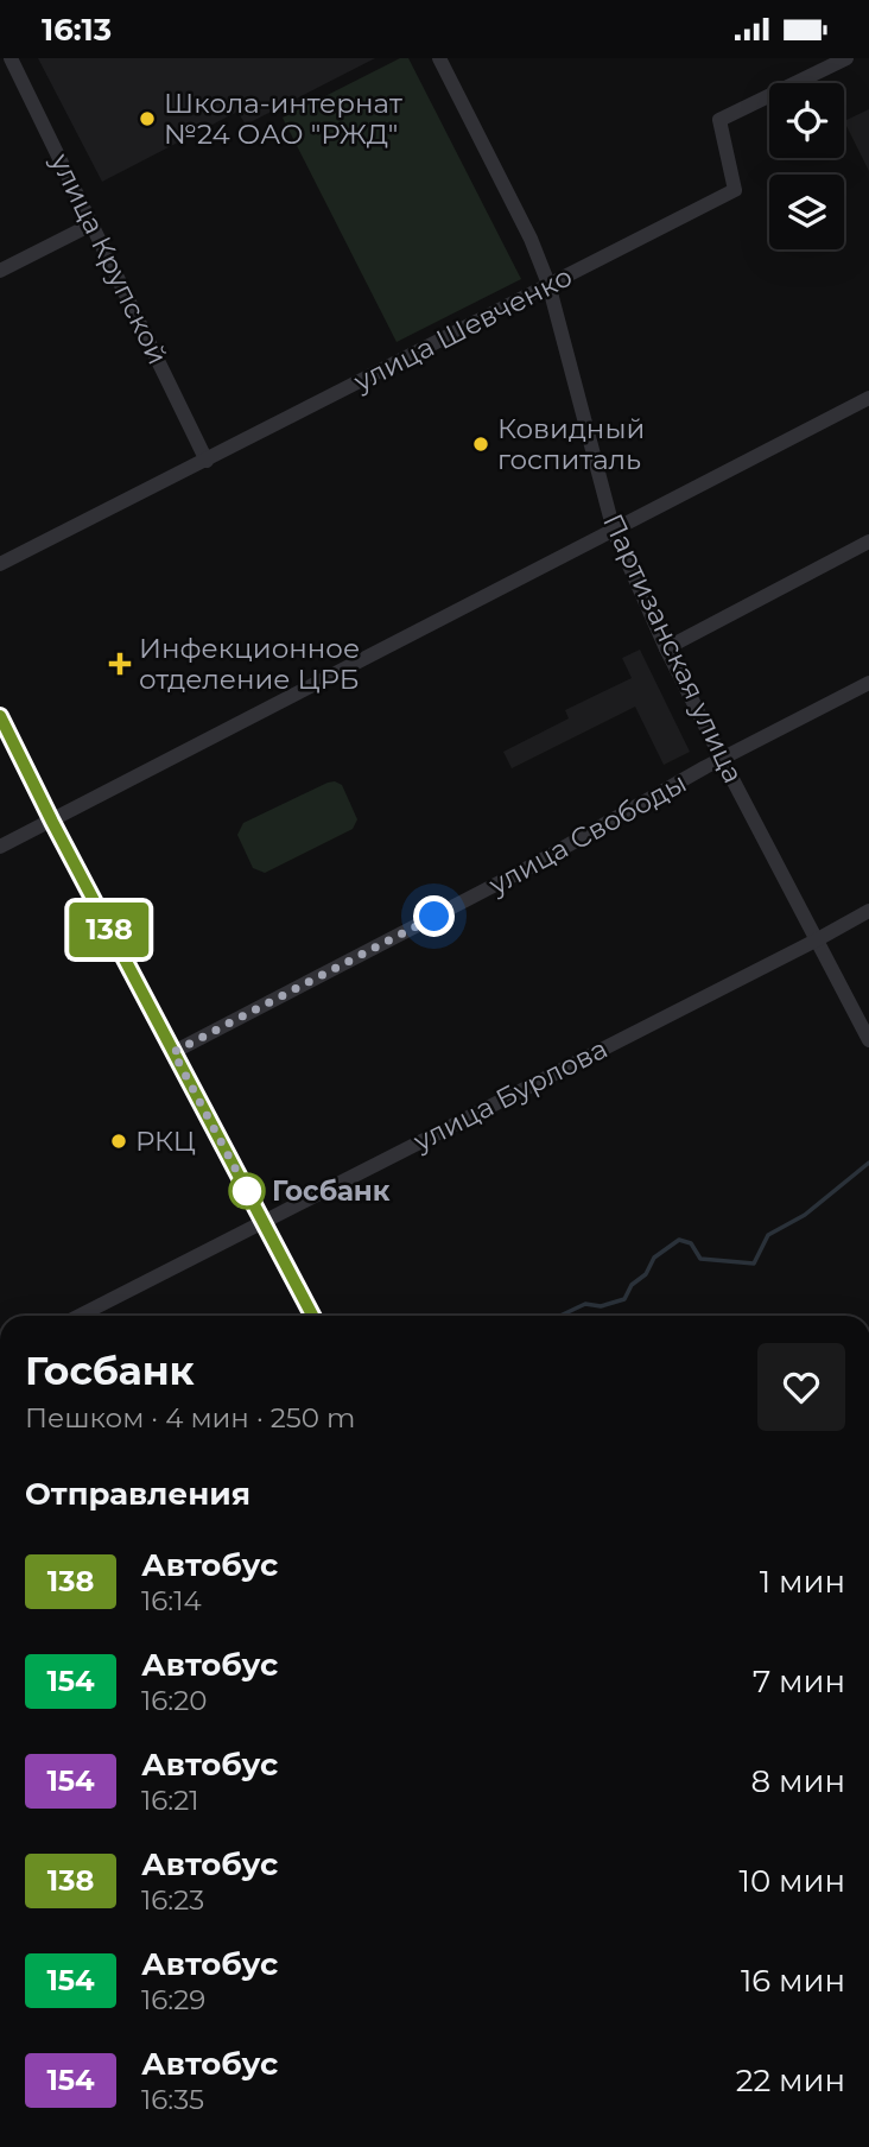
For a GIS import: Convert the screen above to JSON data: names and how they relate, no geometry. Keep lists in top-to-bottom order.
{
  "streets": {
    "street": [
      "улица Крупской",
      "улица Шевченко",
      "Партизанская улица",
      "улица Свободы",
      "улица Бурлова"
    ]
  },
  "crossings": [
    ["улица Крупской", "улица Шевченко"],
    ["улица Шевченко", "Партизанская улица"],
    ["Партизанская улица", "улица Свободы"],
    ["Партизанская улица", "улица Бурлова"]
  ],
  "places": {
    "other": [
      "Школа-интернат №24 ОАО \"РЖД\"",
      "Ковидный госпиталь",
      "РКЦ",
      "Госбанк"
    ],
    "health": ["Инфекционное отделение ЦРБ"]
  },
  "lines": ["bus line 138"],
  "page": {
    "status": "16:13",
    "on_map": "138",
    "heading": [
      ["Госбанк", "Пешком · 4 мин · 250 m"],
      "Отправления"
    ],
    "list": [
      {
        "mark": "138",
        "name": "Автобус",
        "note": "16:14",
        "value": "1 мин"
      },
      {
        "mark": "154",
        "name": "Автобус",
        "note": "16:20",
        "value": "7 мин"
      },
      {
        "mark": "154",
        "name": "Автобус",
        "note": "16:21",
        "value": "8 мин"
      },
      {
        "mark": "138",
        "name": "Автобус",
        "note": "16:23",
        "value": "10 мин"
      },
      {
        "mark": "154",
        "name": "Автобус",
        "note": "16:29",
        "value": "16 мин"
      },
      {
        "mark": "154",
        "name": "Автобус",
        "note": "16:35",
        "value": "22 мин"
      }
    ]
  }
}
